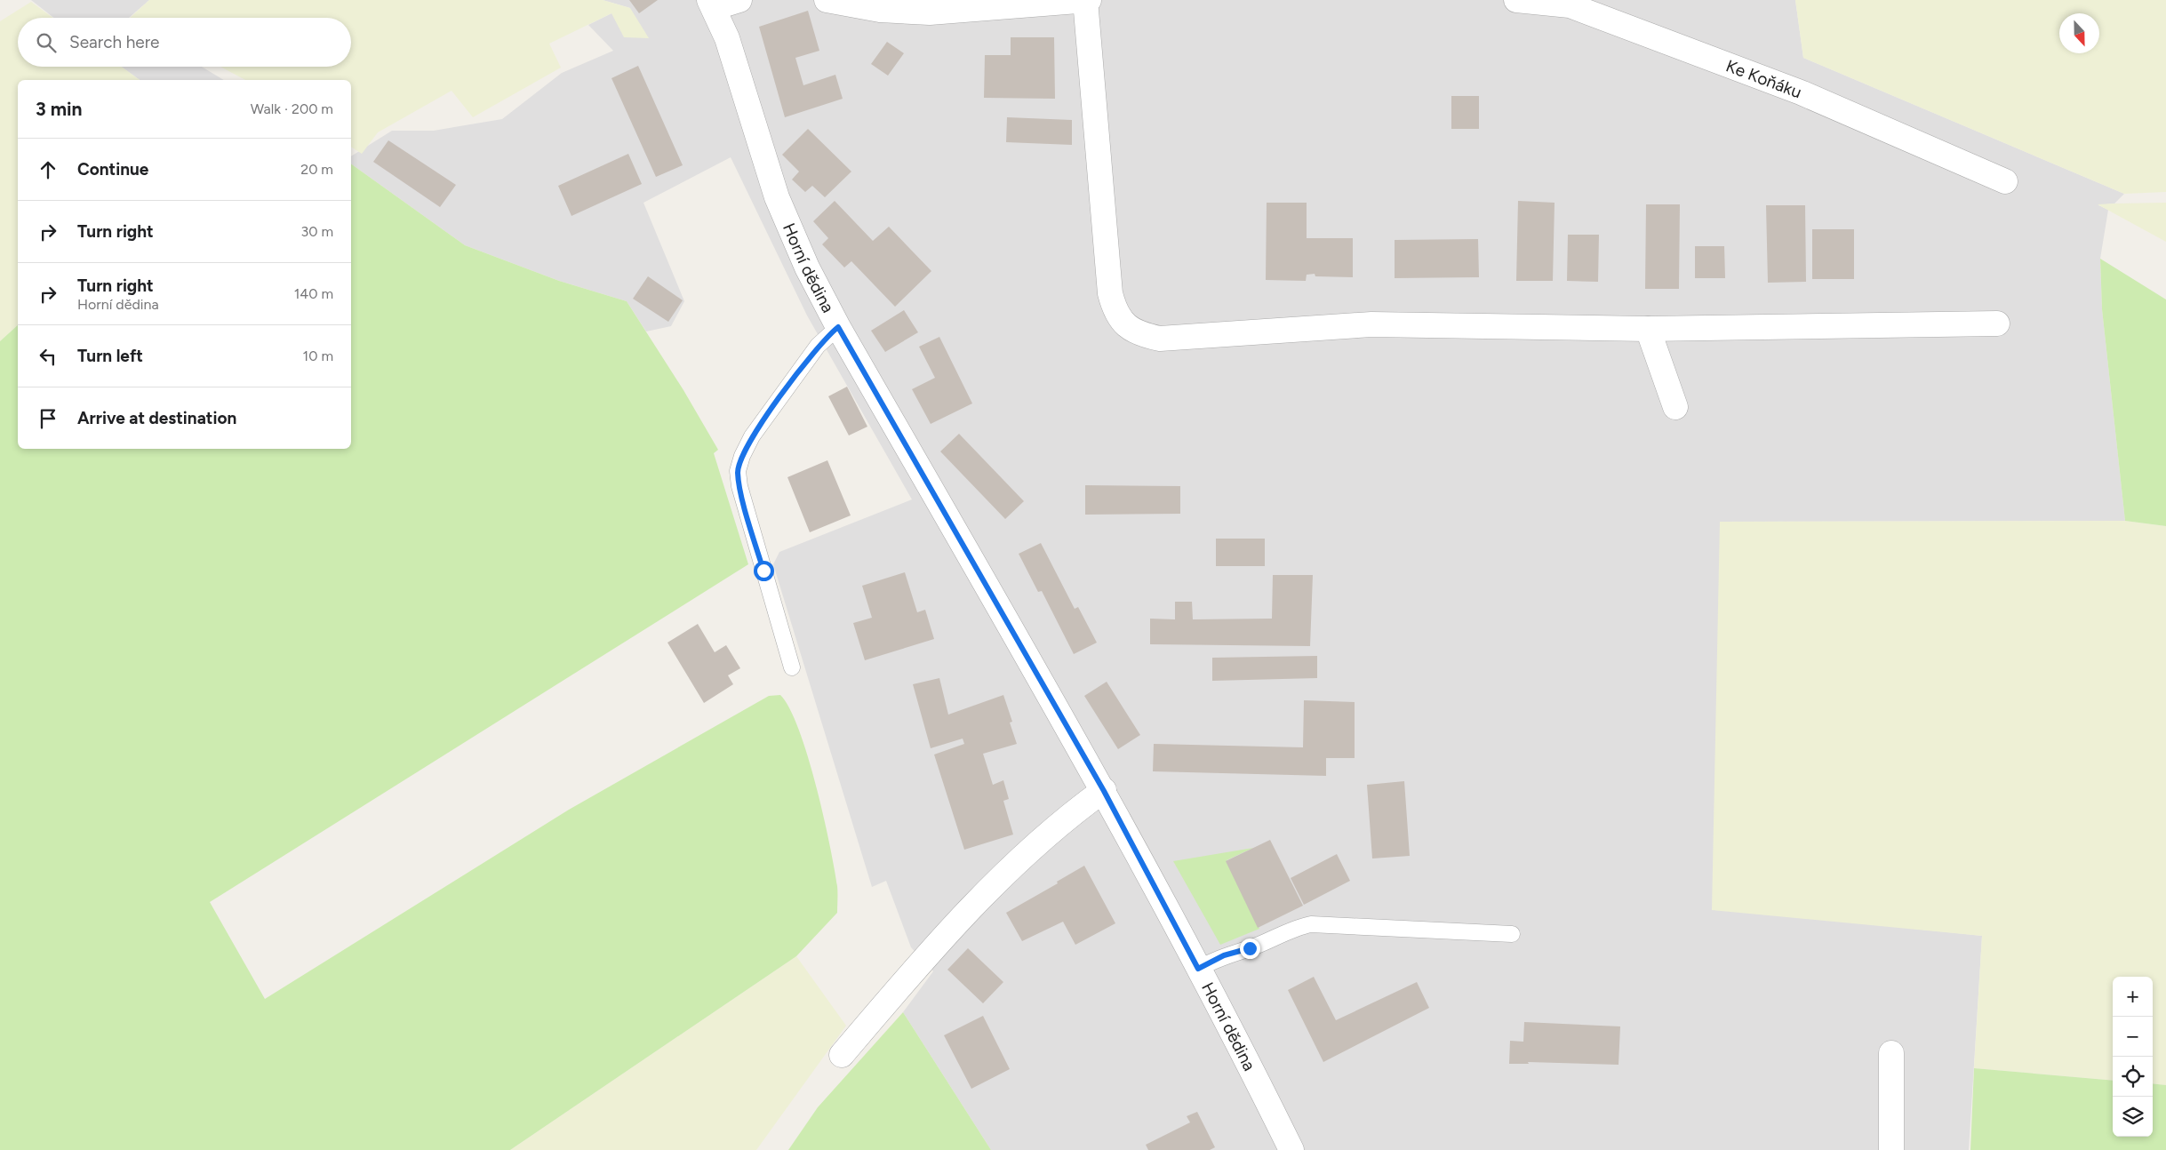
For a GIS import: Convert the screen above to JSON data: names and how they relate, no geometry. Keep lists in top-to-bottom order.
{
  "streets": {
    "street": ["Ke Koňáku", "Horní dědina"]
  },
  "north": "bottom",
  "page": {
    "search": "Search here",
    "heading": ["3 min", "Walk · 200 m"],
    "list": [
      ["Continue", "20 m"],
      ["Turn right", "30 m"],
      ["Turn right", "Horní dědina", "140 m"],
      ["Turn left", "10 m"],
      "Arrive at destination"
    ],
    "map_buttons": ["+", "−"]
  }
}
